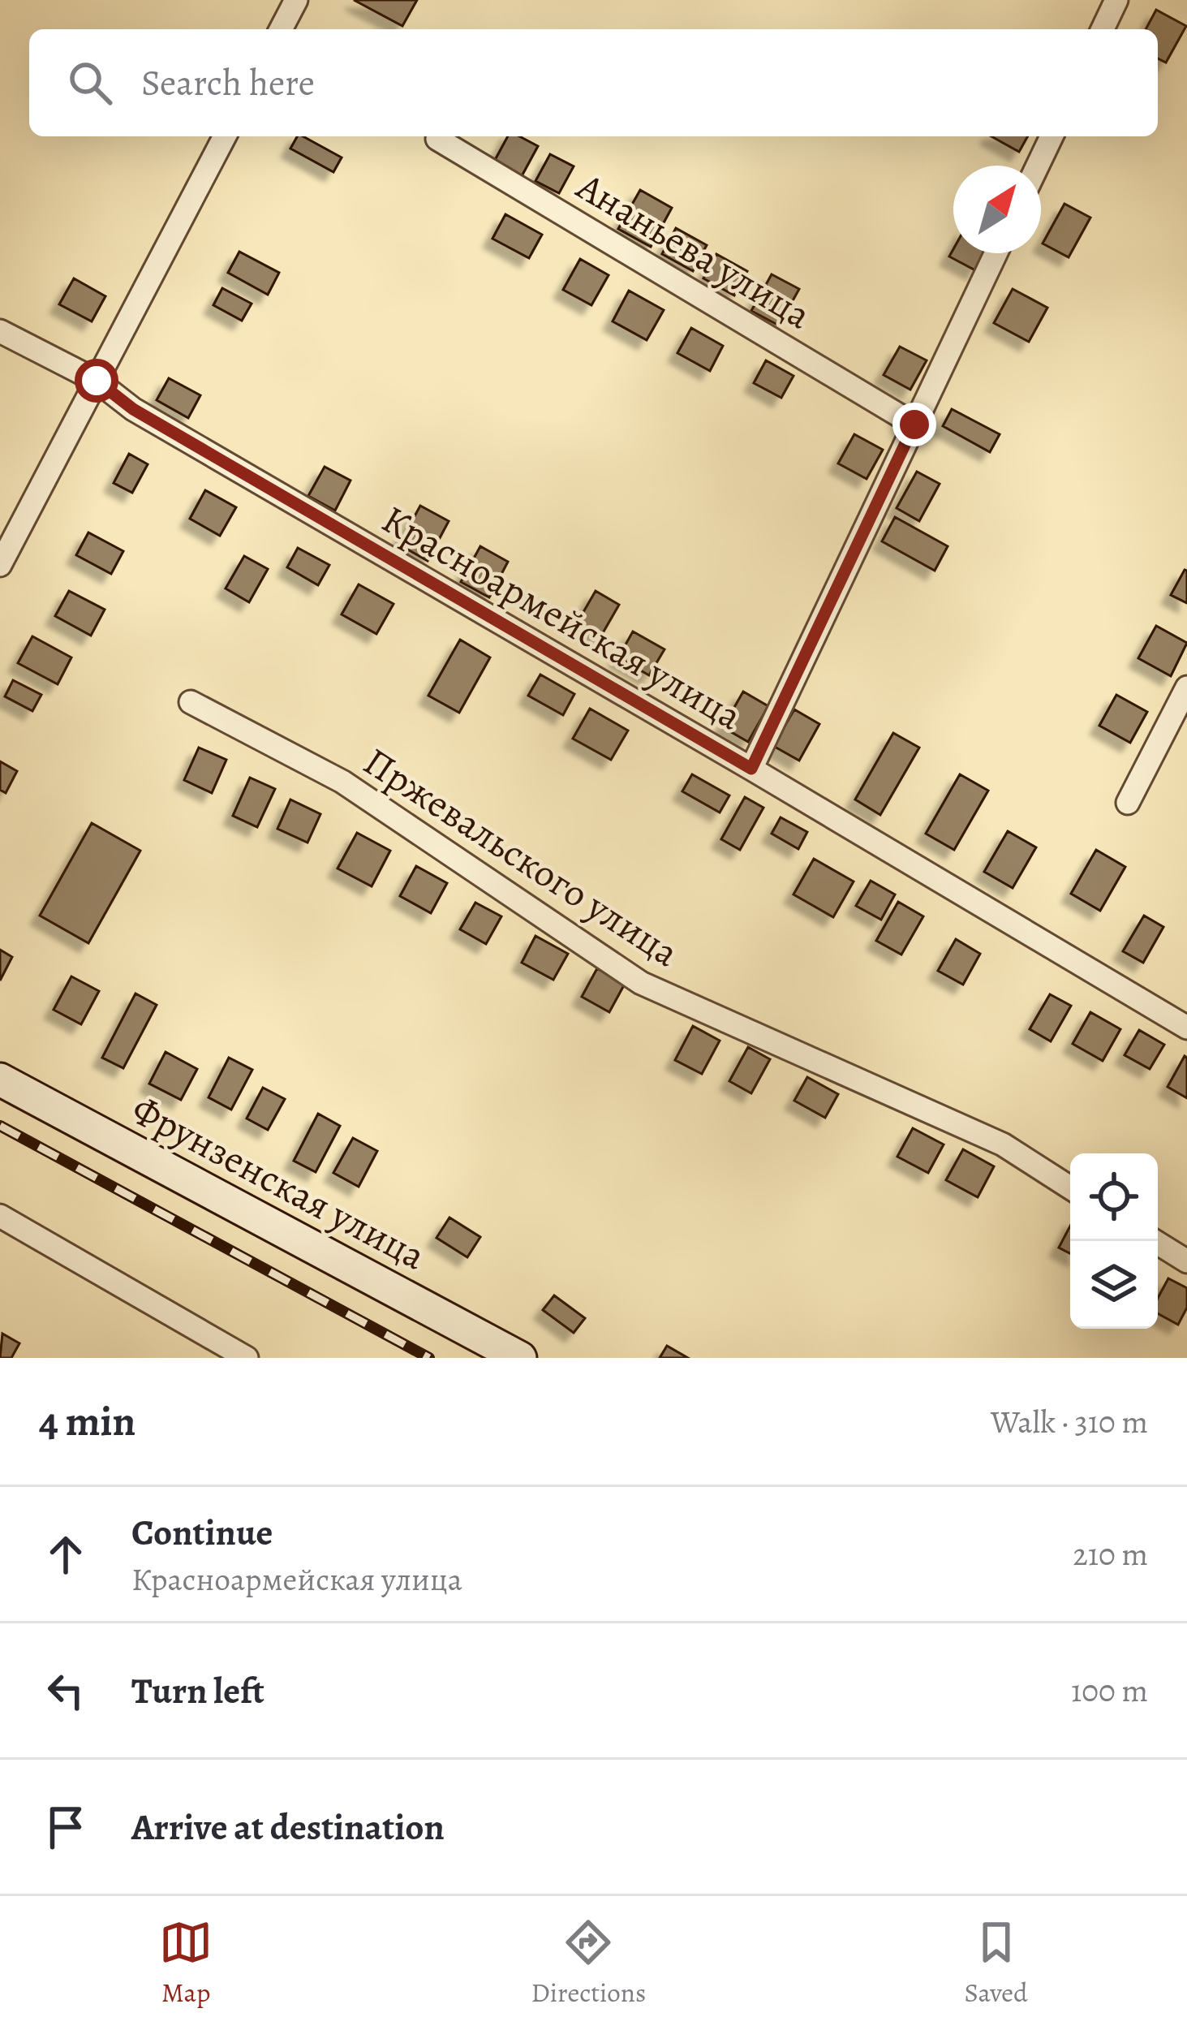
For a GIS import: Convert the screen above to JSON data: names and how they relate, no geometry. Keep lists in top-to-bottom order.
{
  "streets": {
    "street": [
      "Ананьева улица",
      "Красноармейская улица",
      "Пржевальского улица",
      "Фрунзенская улица"
    ]
  },
  "north": "top right",
  "page": {
    "search": "Search here",
    "heading": ["4 min", "Walk · 310 m"],
    "list": [
      ["Continue", "Красноармейская улица", "210 m"],
      ["Turn left", "100 m"],
      "Arrive at destination"
    ],
    "nav": ["Map", "Directions", "Saved"]
  }
}
